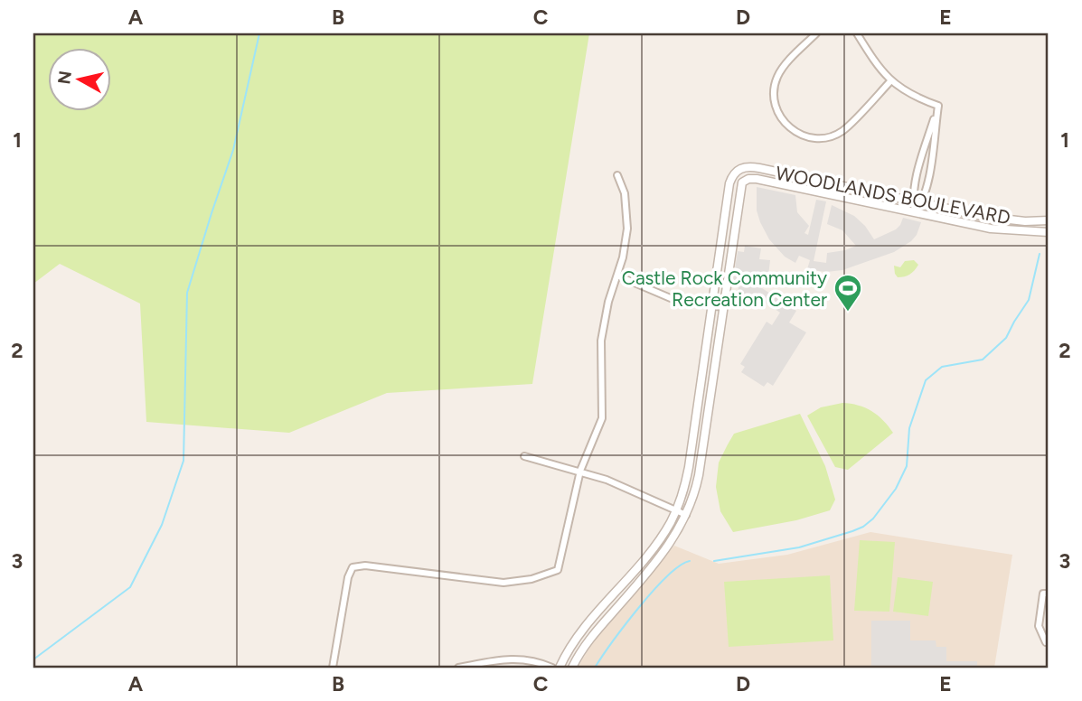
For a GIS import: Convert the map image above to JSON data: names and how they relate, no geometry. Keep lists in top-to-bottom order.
{
  "streets": {
    "street": ["WOODLANDS BOULEVARD"]
  },
  "places": {
    "sports": ["Castle Rock Community Recreation Center"]
  },
  "north": "left",
  "grid": {
    "columns": [
      "A",
      "B",
      "C",
      "D",
      "E"
    ],
    "rows": ["1", "2", "3"]
  }
}
